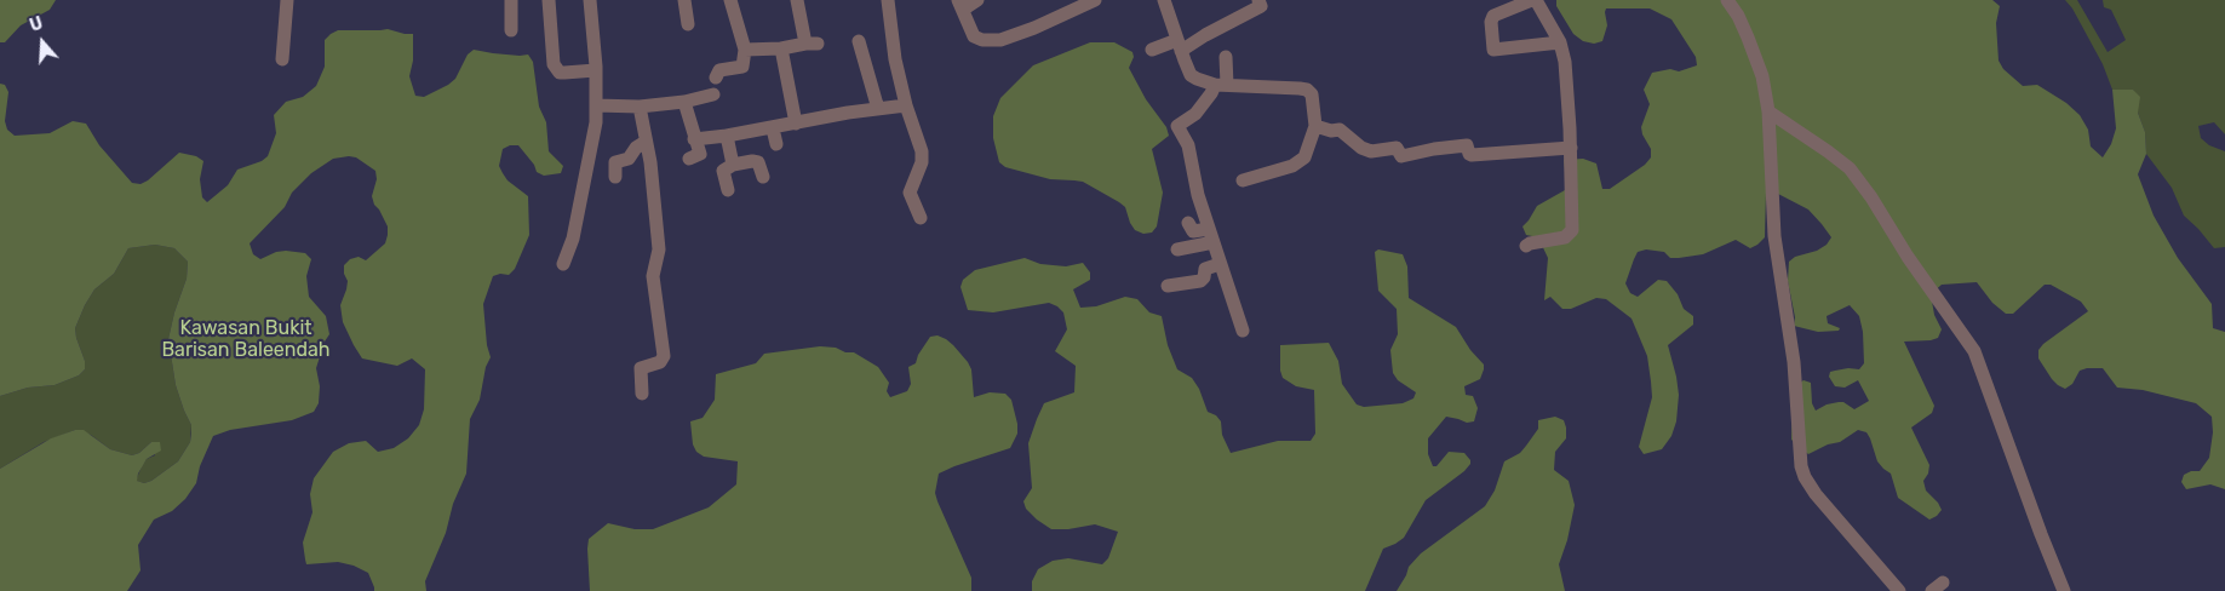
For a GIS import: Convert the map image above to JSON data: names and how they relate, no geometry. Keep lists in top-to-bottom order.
{
  "parks": ["Kawasan Bukit Barisan Baleendah"],
  "north": "top"
}
